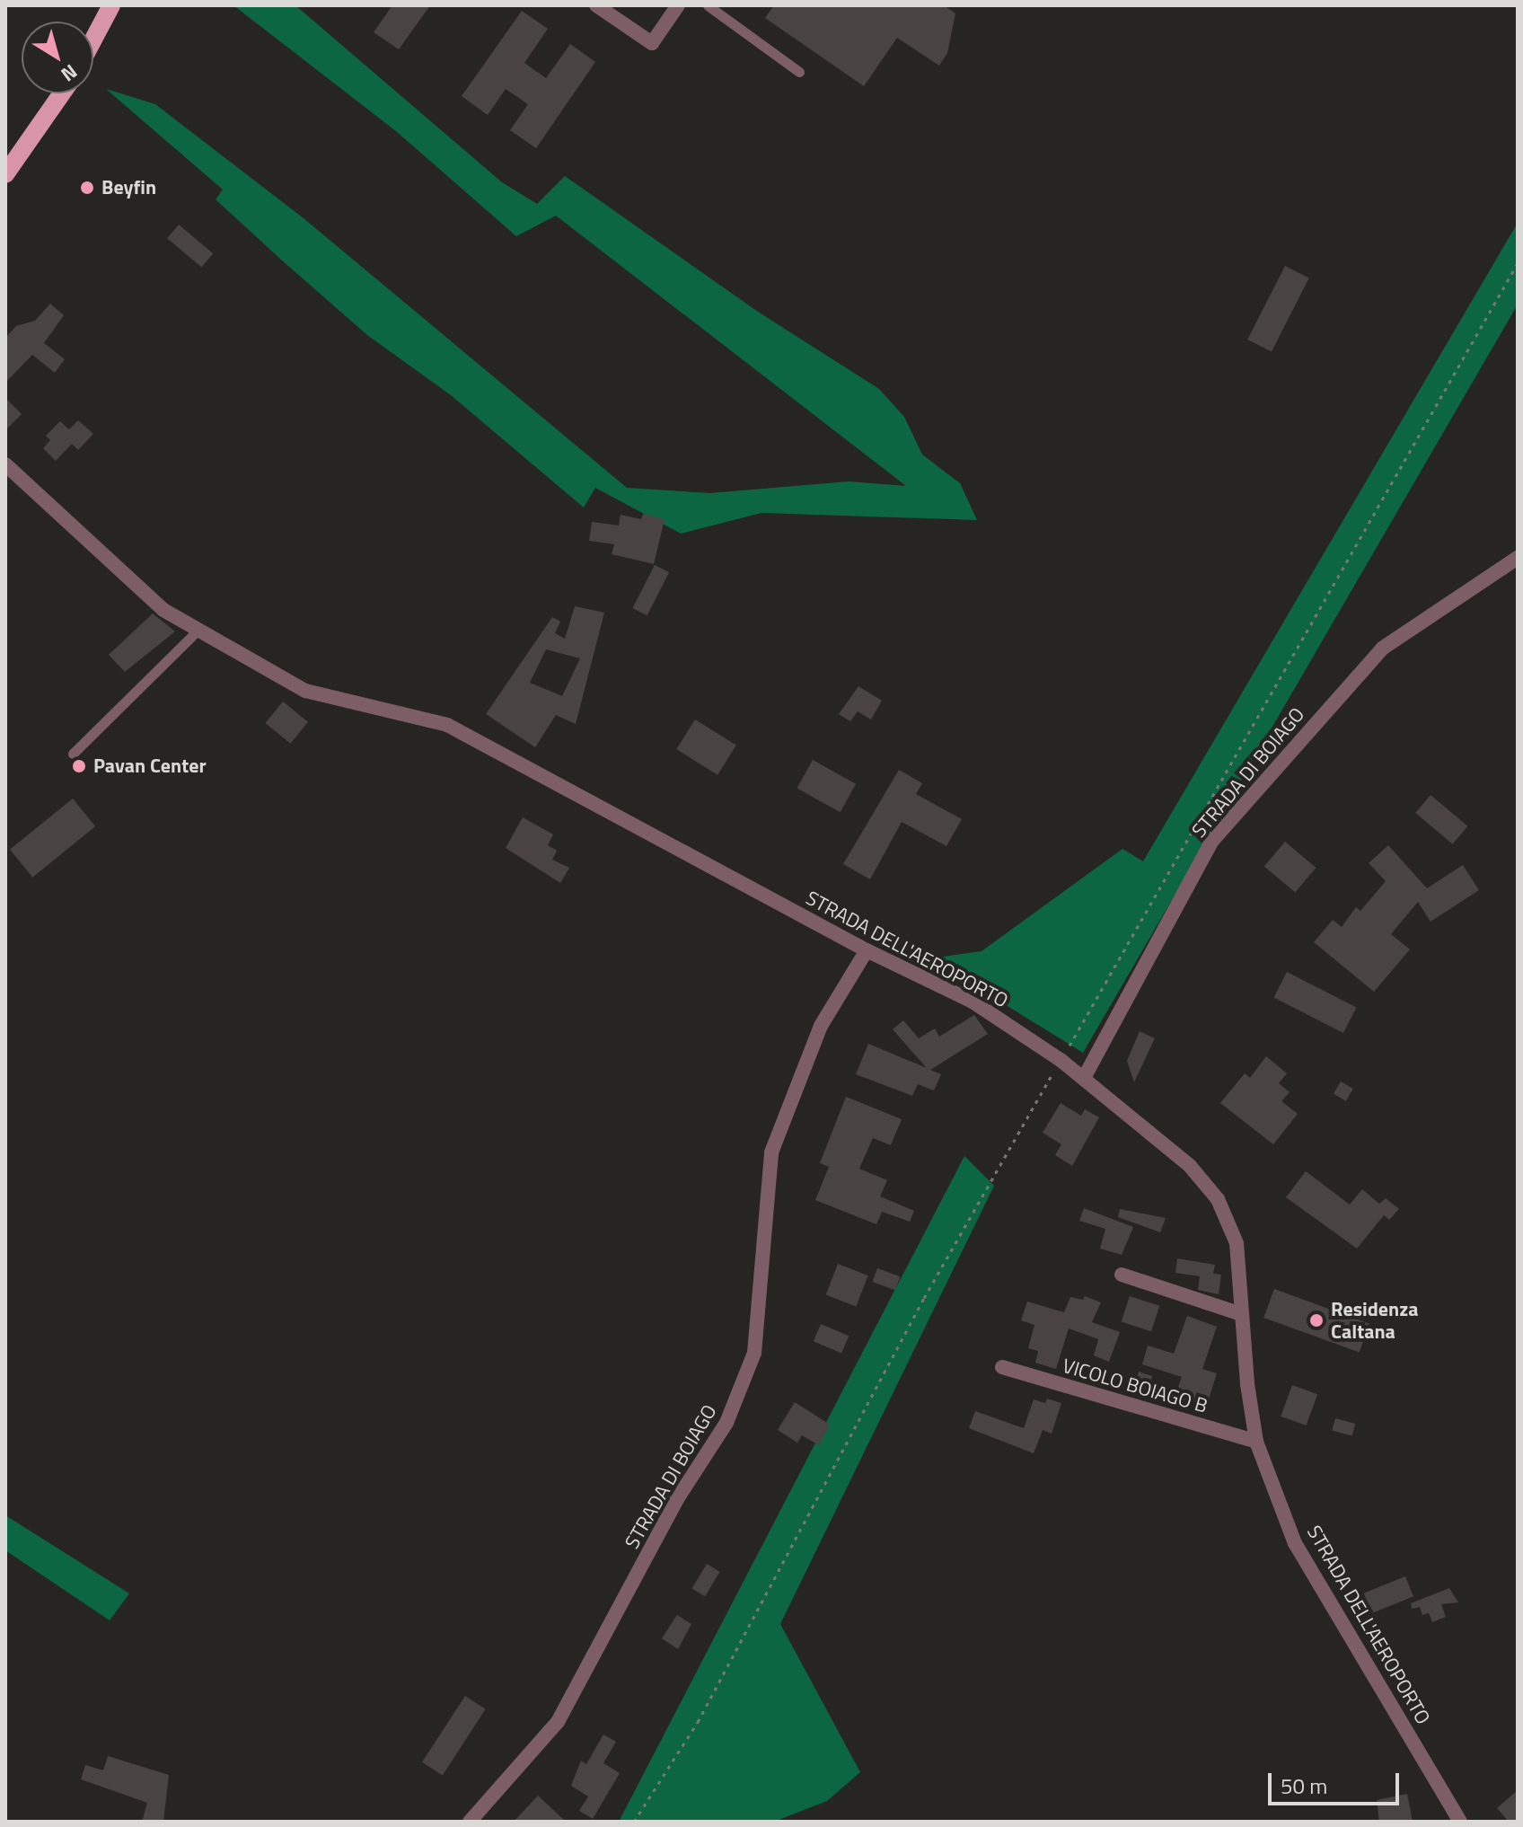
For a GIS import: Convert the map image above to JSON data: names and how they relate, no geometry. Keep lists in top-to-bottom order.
{
  "streets": {
    "street": ["STRADA DI BOIAGO", "STRADA DELL'AEROPORTO", "VICOLO BOIAGO B"]
  },
  "crossings": [
    ["STRADA DI BOIAGO", "STRADA DELL'AEROPORTO"],
    ["STRADA DELL'AEROPORTO", "VICOLO BOIAGO B"]
  ],
  "places": ["Beyfin", "Pavan Center", "Residenza Caltana"],
  "scale_bar": "50 m",
  "north": "bottom right"
}
